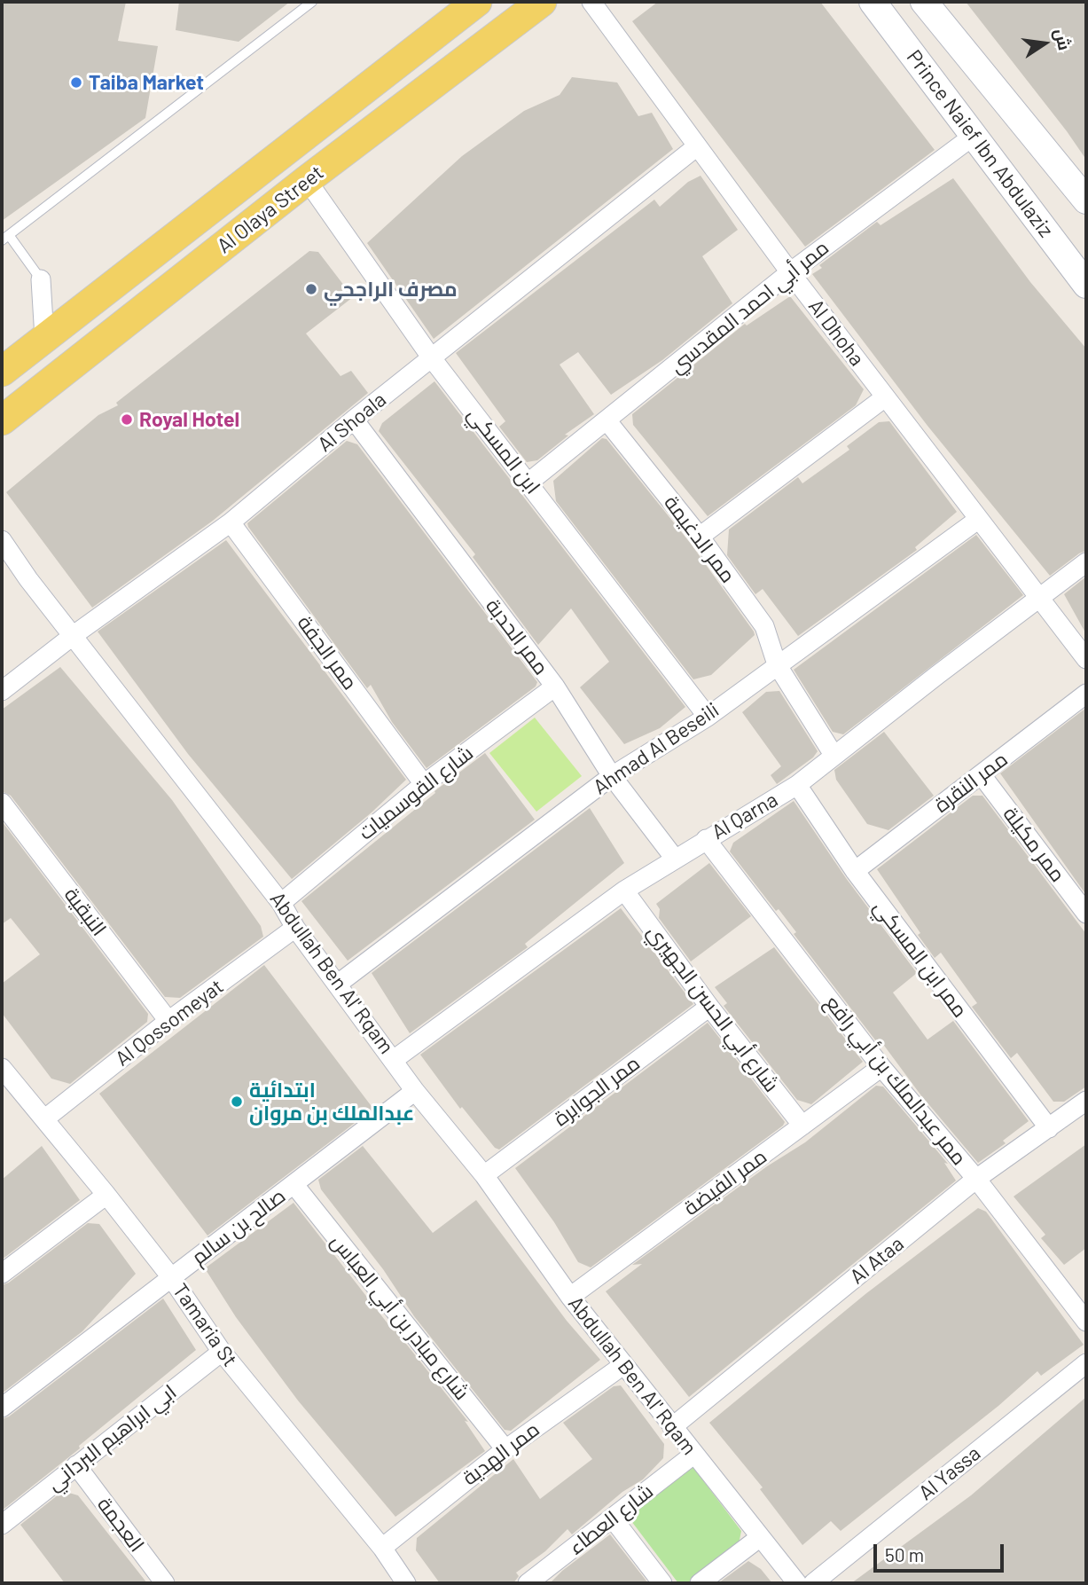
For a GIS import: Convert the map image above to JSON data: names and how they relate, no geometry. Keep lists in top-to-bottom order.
{
  "streets": {
    "main road": ["Al Olaya Street"],
    "street": [
      "Prince Naief Ibn Abdulaziz",
      "ممر أبي احمد المقدسي",
      "Al Dhoha",
      "Al Shoala",
      "ابن المسكي",
      "ممر الدغيمة",
      "ممر الحدبة",
      "ممر الجفة",
      "Ahmad Al Beseili",
      "ممر النقرة",
      "شارع القوسميات",
      "Al Qarna",
      "ممر مكيلة",
      "النبقية",
      "ممر ابن المسكي",
      "Abdullah Ben Al' Rqam",
      "شارع أبي الحسن الجهيري",
      "Al Qossomeyat",
      "ممر عبدالملك بن أبي رافع",
      "ممر الجوابرة",
      "ممر الفيضة",
      "صالح بن سالم",
      "Al Ataa",
      "شارع مبادر بن أبي العباس",
      "Tamaria St",
      "ابي ابراهيم البرداني",
      "ممر الهدية",
      "Al Yassa",
      "شارع العطاء",
      "العجمة"
    ]
  },
  "crossings": [
    ["Prince Naief Ibn Abdulaziz", "ممر أبي احمد المقدسي"],
    ["Al Olaya Street", "ابن المسكي"],
    ["ممر أبي احمد المقدسي", "Al Dhoha"],
    ["ممر أبي احمد المقدسي", "ابن المسكي"],
    ["ممر أبي احمد المقدسي", "ممر الدغيمة"],
    ["Al Dhoha", "Al Shoala"],
    ["Al Dhoha", "Ahmad Al Beseili"],
    ["Al Dhoha", "Al Qarna"],
    ["Al Shoala", "ابن المسكي"],
    ["Al Shoala", "ممر الحدبة"],
    ["Al Shoala", "ممر الجفة"],
    ["Al Shoala", "Abdullah Ben Al' Rqam"],
    ["ابن المسكي", "Ahmad Al Beseili"],
    ["ممر الدغيمة", "Ahmad Al Beseili"],
    ["ممر الدغيمة", "Al Qarna"],
    ["ممر الحدبة", "Ahmad Al Beseili"],
    ["ممر الحدبة", "شارع القوسميات"],
    ["ممر الحدبة", "Al Qarna"],
    ["ممر الجفة", "شارع القوسميات"],
    ["Ahmad Al Beseili", "Abdullah Ben Al' Rqam"],
    ["ممر النقرة", "ممر مكيلة"],
    ["ممر النقرة", "ممر ابن المسكي"],
    ["شارع القوسميات", "Abdullah Ben Al' Rqam"],
    ["Al Qarna", "ممر ابن المسكي"],
    ["Al Qarna", "Abdullah Ben Al' Rqam"],
    ["Al Qarna", "شارع أبي الحسن الجهيري"],
    ["Al Qarna", "ممر عبدالملك بن أبي رافع"],
    ["النبقية", "Al Qossomeyat"],
    ["ممر ابن المسكي", "Al Ataa"],
    ["Abdullah Ben Al' Rqam", "Al Qossomeyat"],
    ["Abdullah Ben Al' Rqam", "ممر الجوابرة"],
    ["Abdullah Ben Al' Rqam", "ممر الفيضة"],
    ["Abdullah Ben Al' Rqam", "صالح بن سالم"],
    ["Abdullah Ben Al' Rqam", "Al Ataa"],
    ["Abdullah Ben Al' Rqam", "ممر الهدية"],
    ["Abdullah Ben Al' Rqam", "شارع العطاء"],
    ["شارع أبي الحسن الجهيري", "ممر الجوابرة"],
    ["شارع أبي الحسن الجهيري", "ممر الفيضة"],
    ["Al Qossomeyat", "Tamaria St"],
    ["ممر عبدالملك بن أبي رافع", "ممر الفيضة"],
    ["ممر عبدالملك بن أبي رافع", "Al Ataa"],
    ["صالح بن سالم", "شارع مبادر بن أبي العباس"],
    ["صالح بن سالم", "Tamaria St"],
    ["شارع مبادر بن أبي العباس", "ممر الهدية"],
    ["Tamaria St", "ابي ابراهيم البرداني"],
    ["Tamaria St", "ممر الهدية"],
    ["ابي ابراهيم البرداني", "العجمة"]
  ],
  "places": [
    "Taiba Market",
    "مصرف الراجحي",
    "Royal Hotel",
    "ابتدائية عبدالملك بن مروان"
  ],
  "scale_bar": "50 m",
  "north": "right"
}
